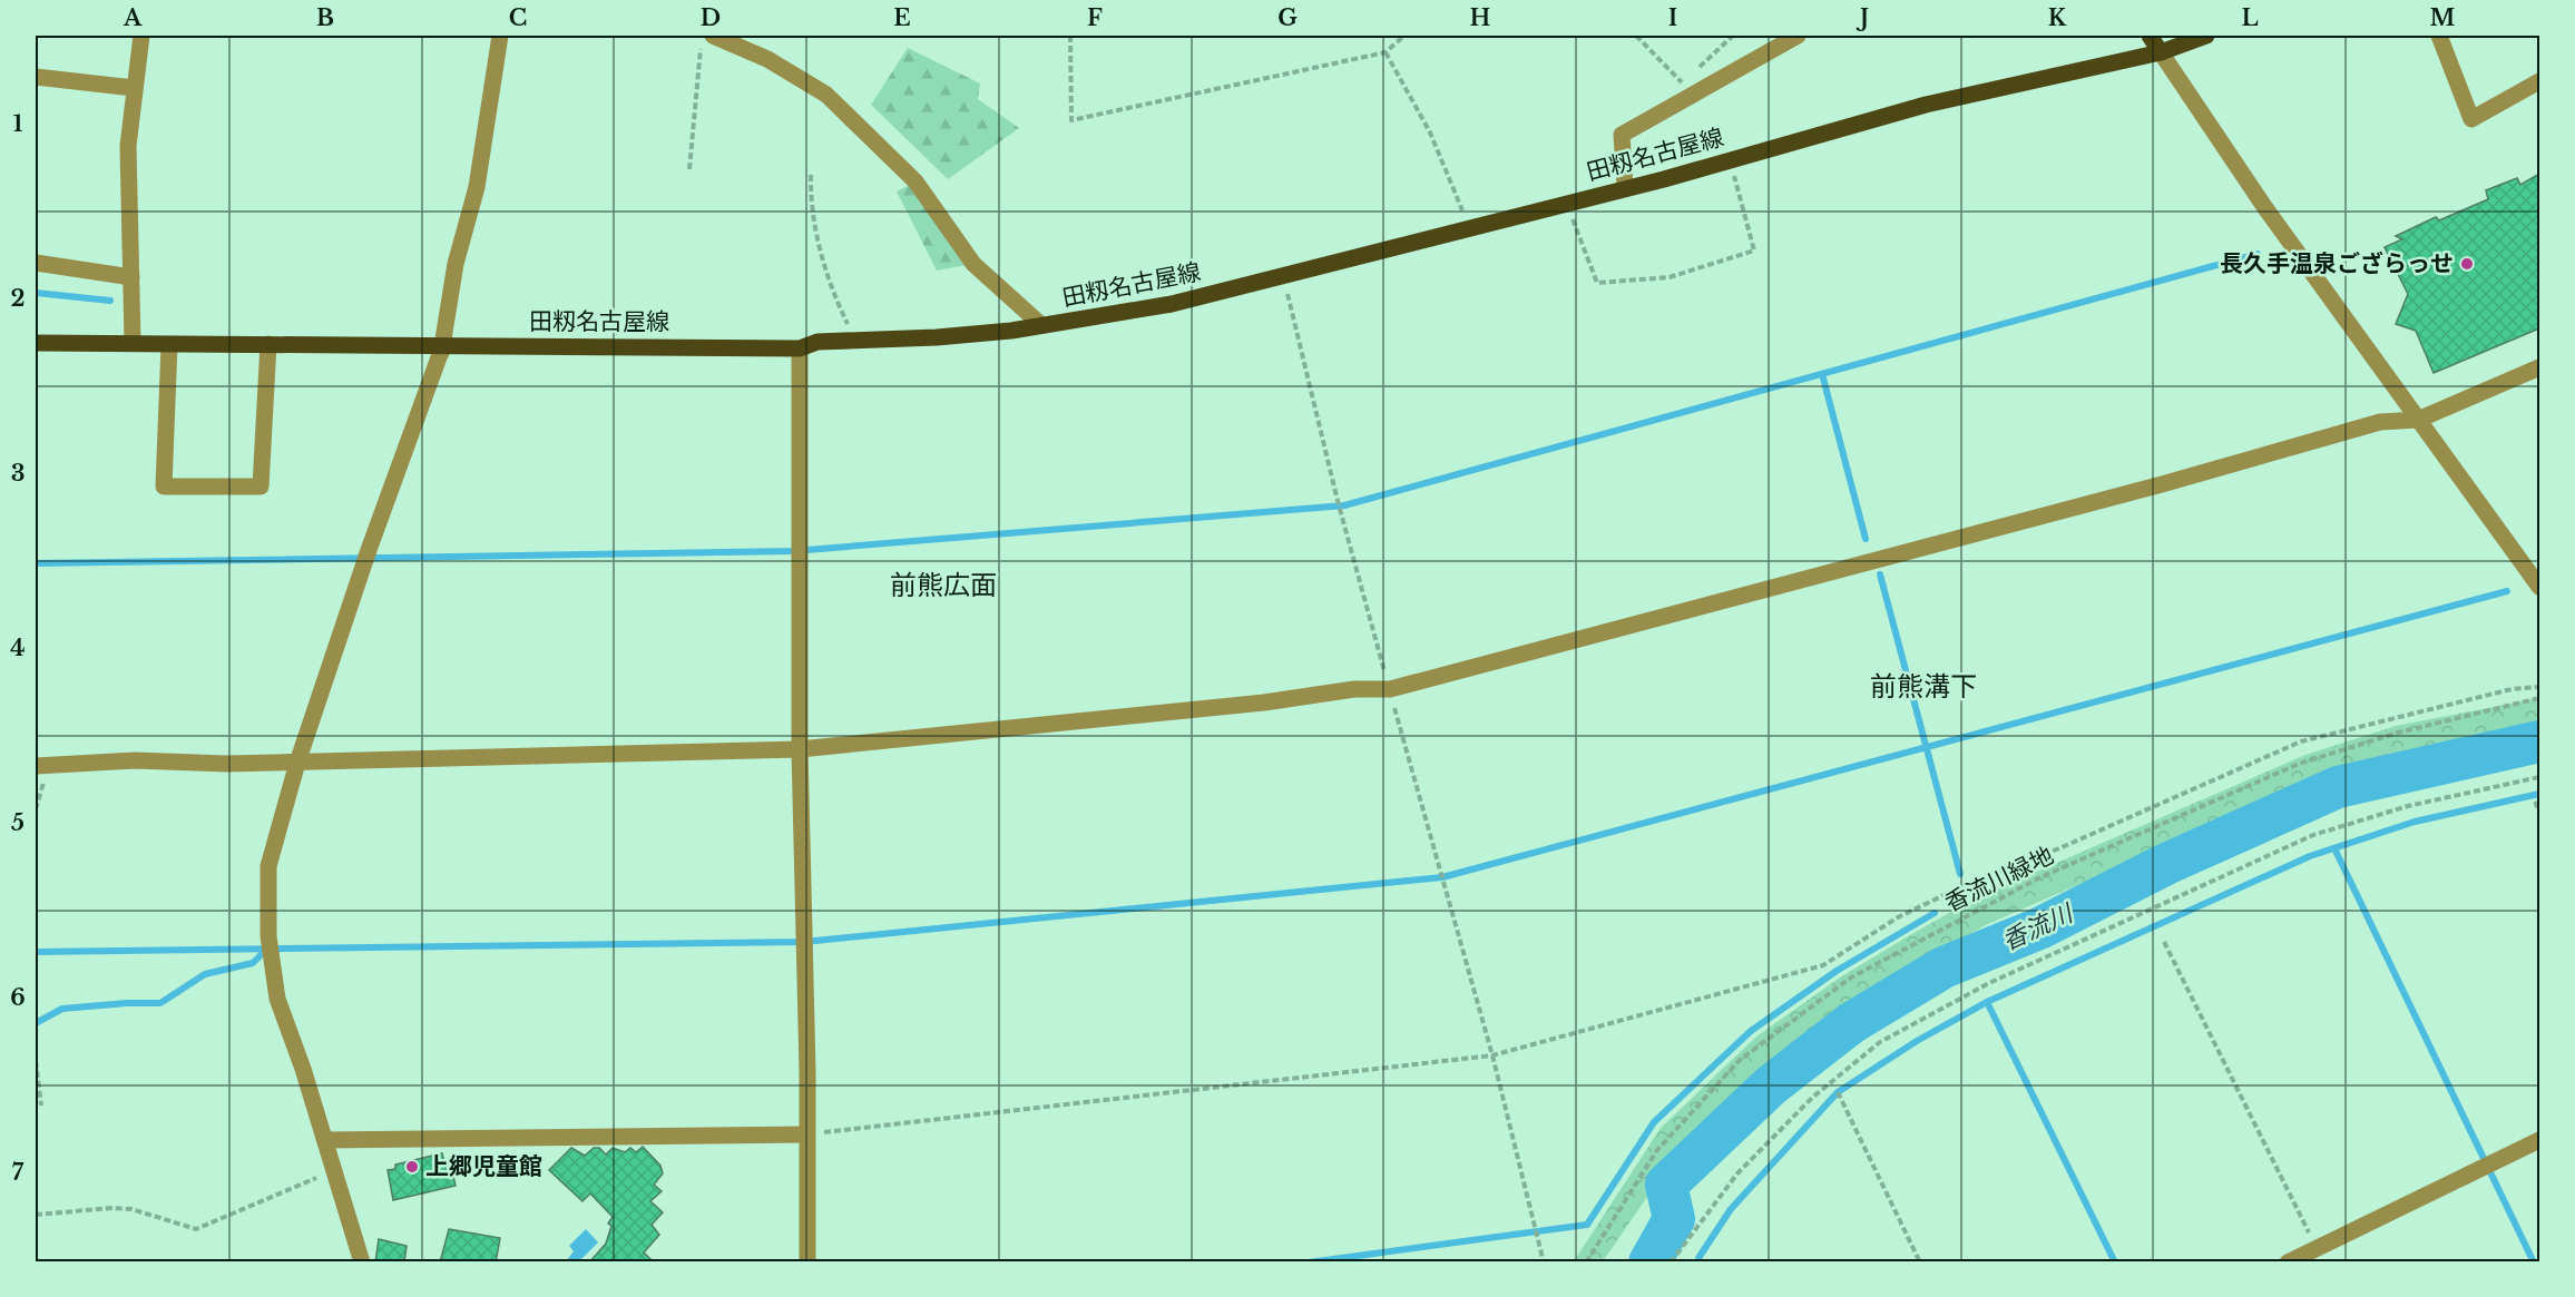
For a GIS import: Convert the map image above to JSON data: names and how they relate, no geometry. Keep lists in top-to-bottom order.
{
  "streets": {
    "main road": ["田籾名古屋線"],
    "path": ["香流川緑地"]
  },
  "districts": ["前熊広面", "前熊溝下"],
  "water": ["香流川"],
  "places": ["長久手温泉ござらっせ", "上郷児童館"],
  "grid": {
    "columns": [
      "A",
      "B",
      "C",
      "D",
      "E",
      "F",
      "G",
      "H",
      "I",
      "J",
      "K",
      "L",
      "M"
    ],
    "rows": [
      "1",
      "2",
      "3",
      "4",
      "5",
      "6",
      "7"
    ]
  }
}
